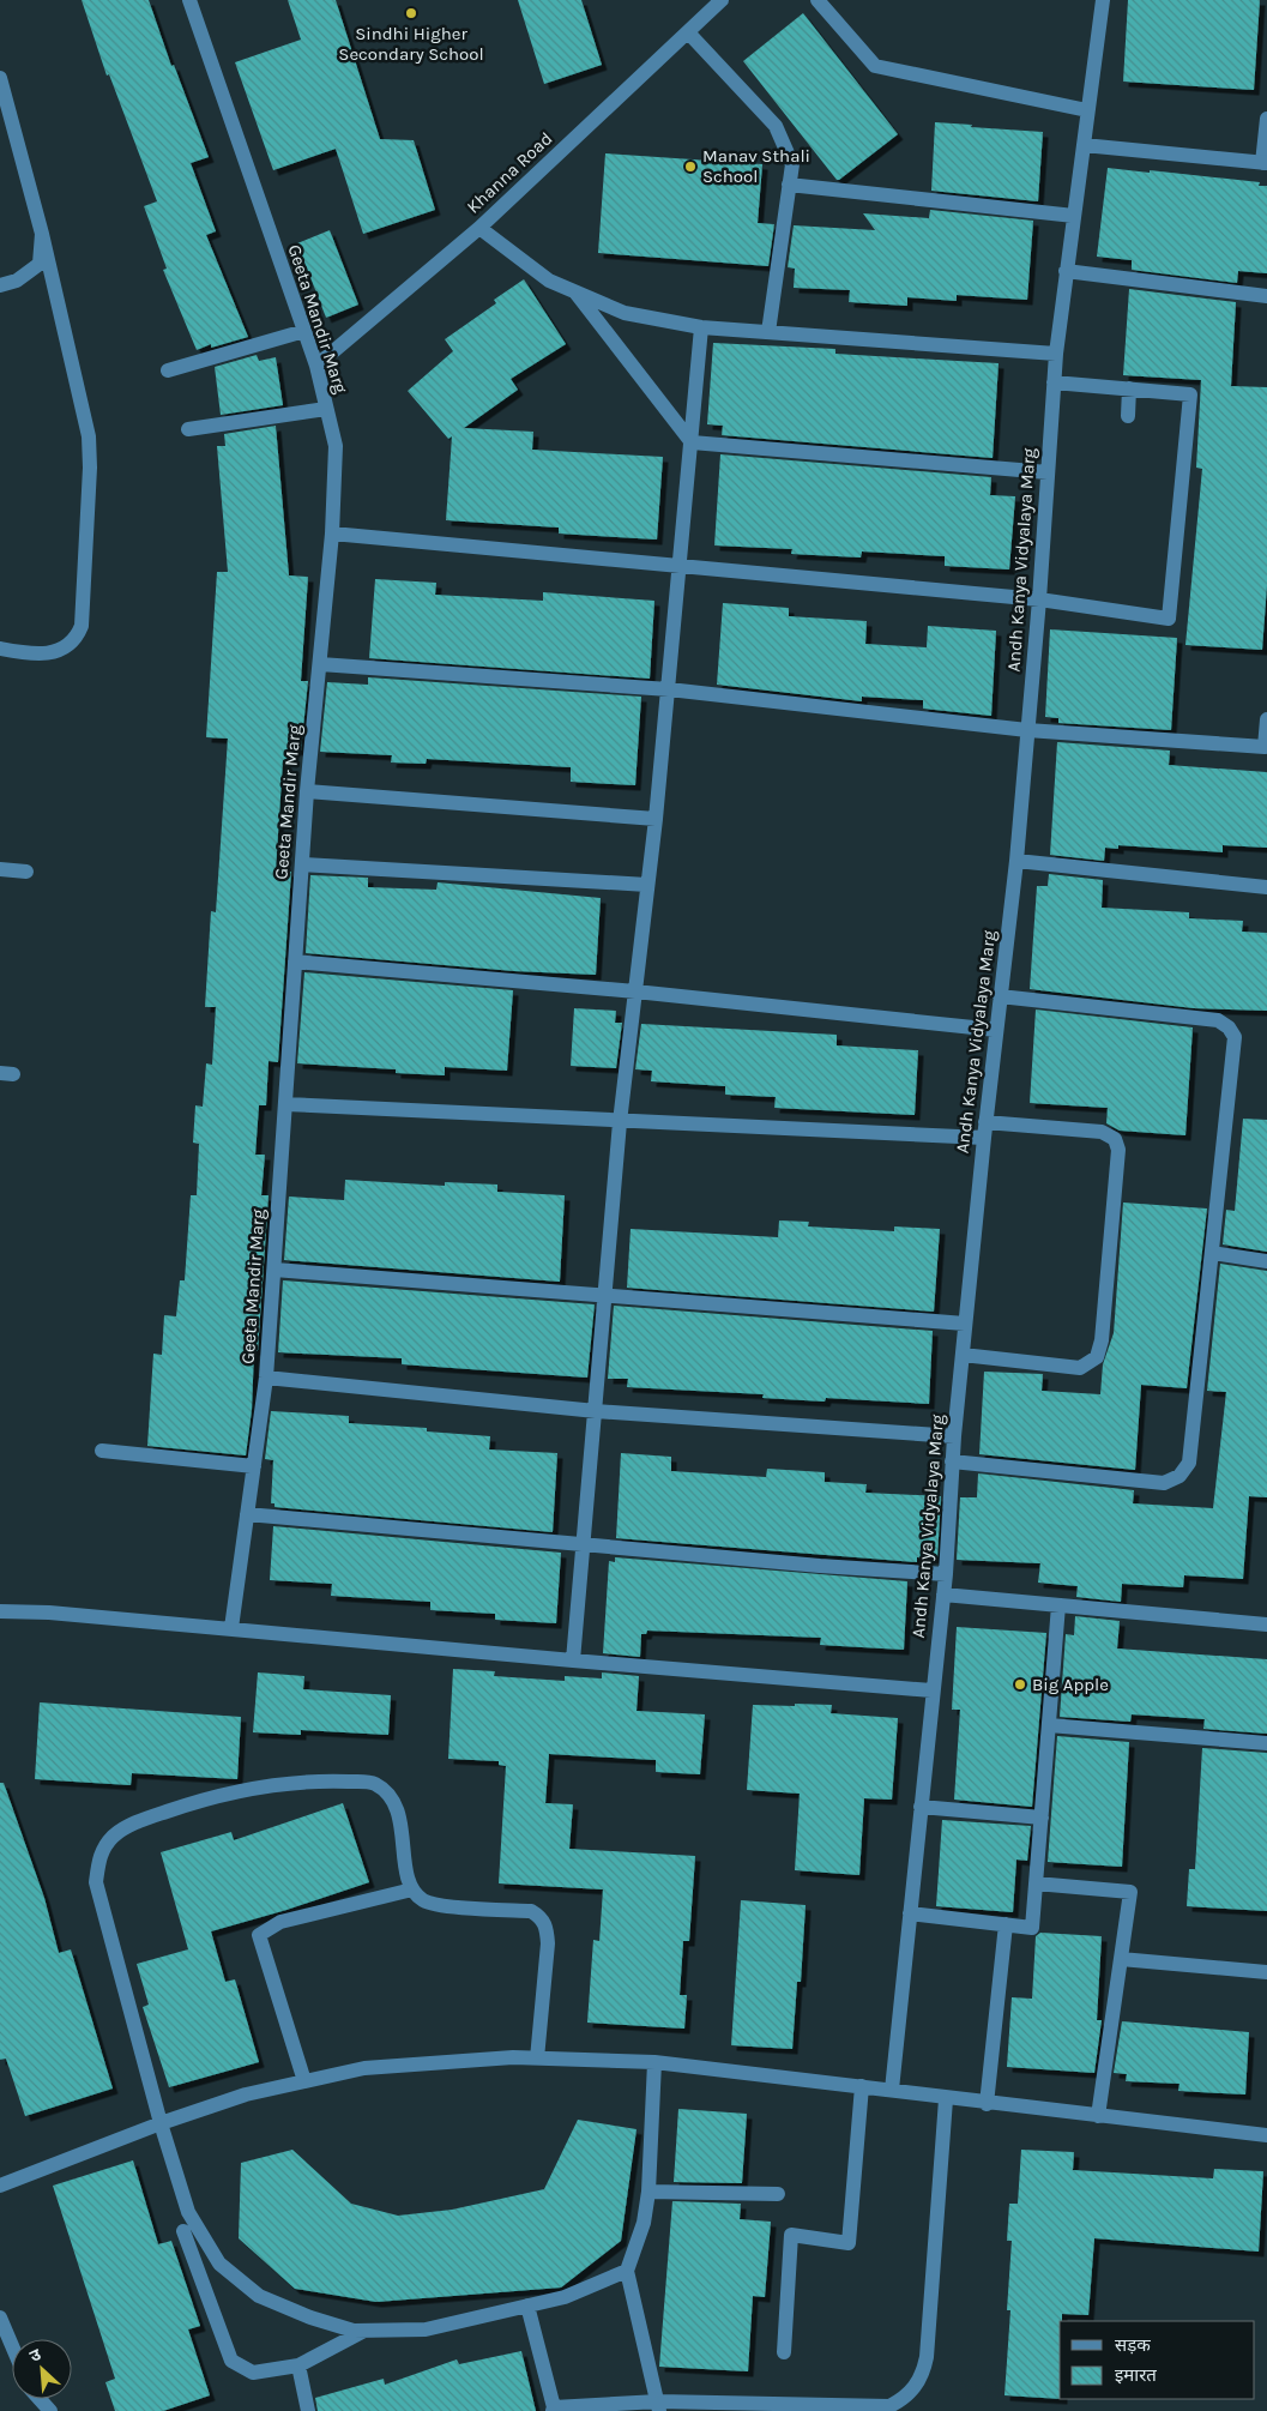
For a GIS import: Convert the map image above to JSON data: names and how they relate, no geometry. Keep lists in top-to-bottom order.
{
  "streets": {
    "street": ["Khanna Road", "Geeta Mandir Marg", "Andh Kanya Vidyalaya Marg"]
  },
  "crossings": [
    ["Khanna Road", "Geeta Mandir Marg"]
  ],
  "places": ["Sindhi Higher Secondary School", "Manav Sthali School", "Big Apple"],
  "legend": ["सड़क", "इमारत"],
  "north": "top left"
}
